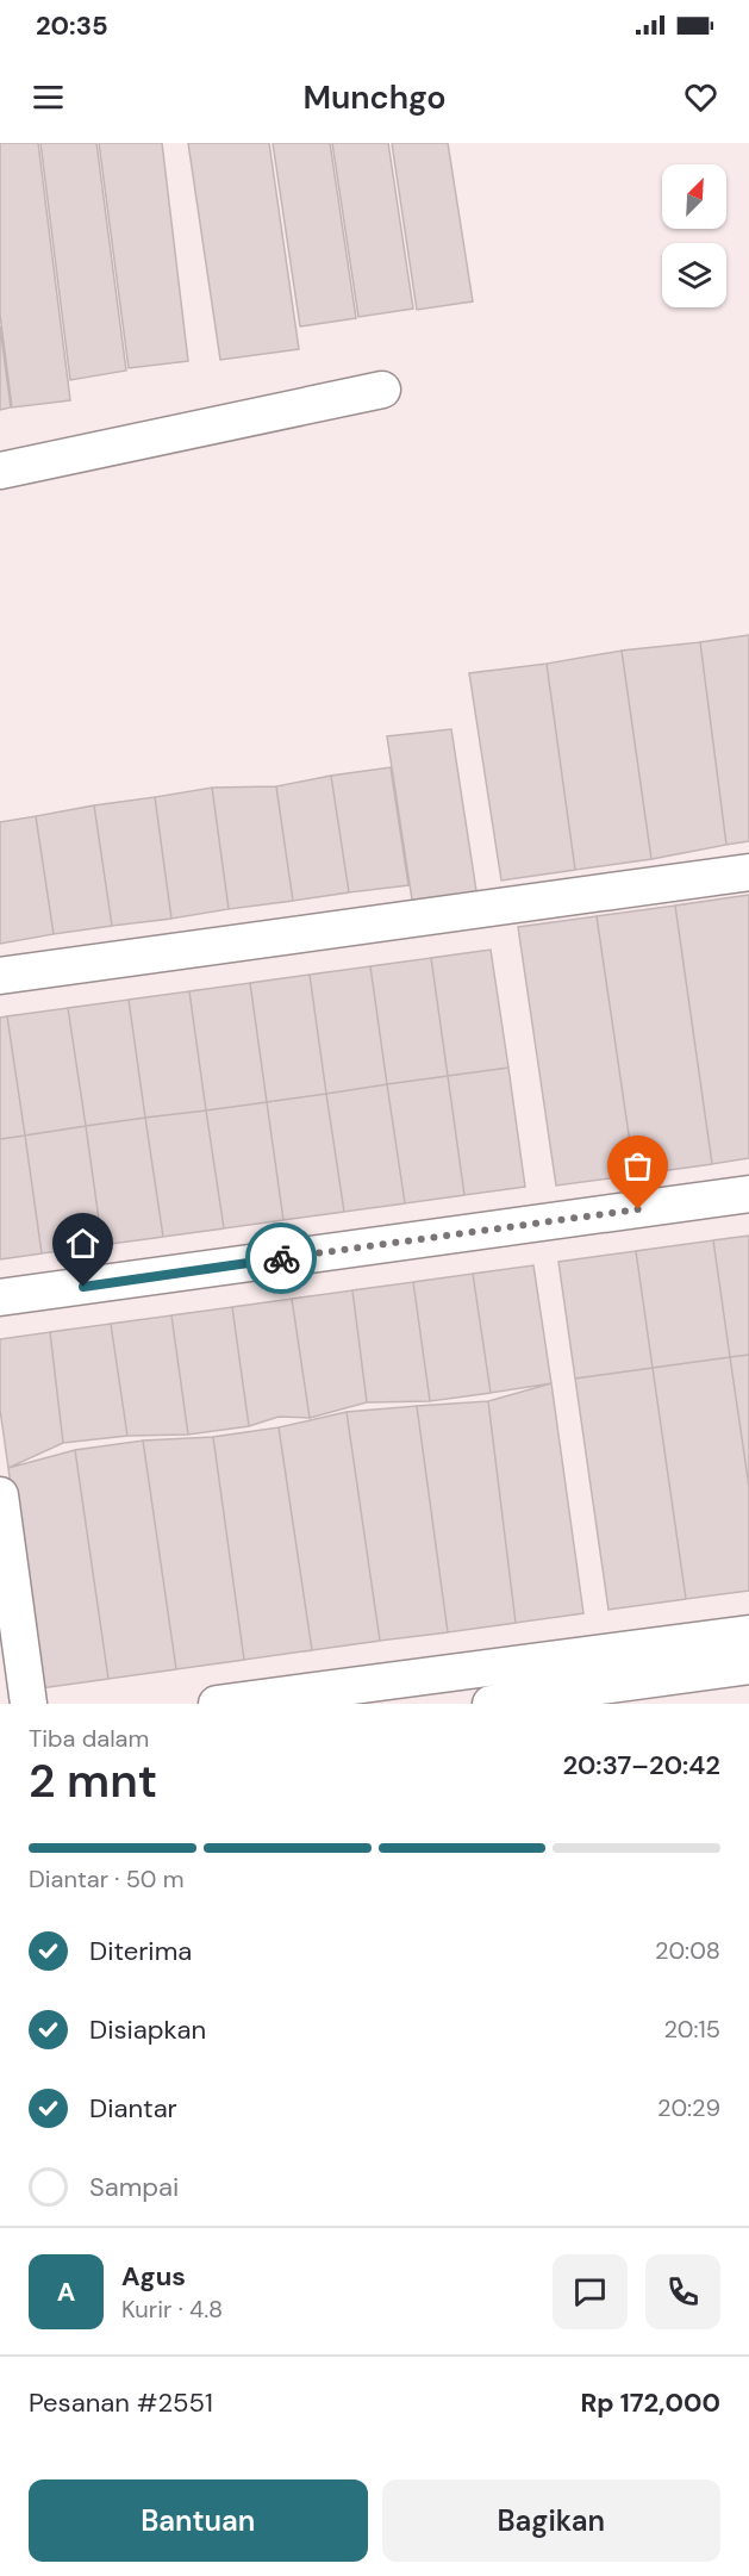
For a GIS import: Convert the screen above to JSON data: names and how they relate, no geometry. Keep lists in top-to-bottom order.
{
  "north": "top right",
  "page": {
    "status": "20:35",
    "header": "Munchgo",
    "heading": ["2 mnt", "Tiba dalam", "20:37–20:42"],
    "panel": [
      "Agus",
      "Kurir · 4.8",
      "Pesanan #2551",
      "Rp 172,000"
    ],
    "bar": "Diantar · 50 m",
    "list": [
      ["Diterima", "20:08"],
      ["Disiapkan", "20:15"],
      ["Diantar", "20:29"],
      "Sampai"
    ],
    "round": "A",
    "buttons": ["Bantuan", "Bagikan"]
  }
}
